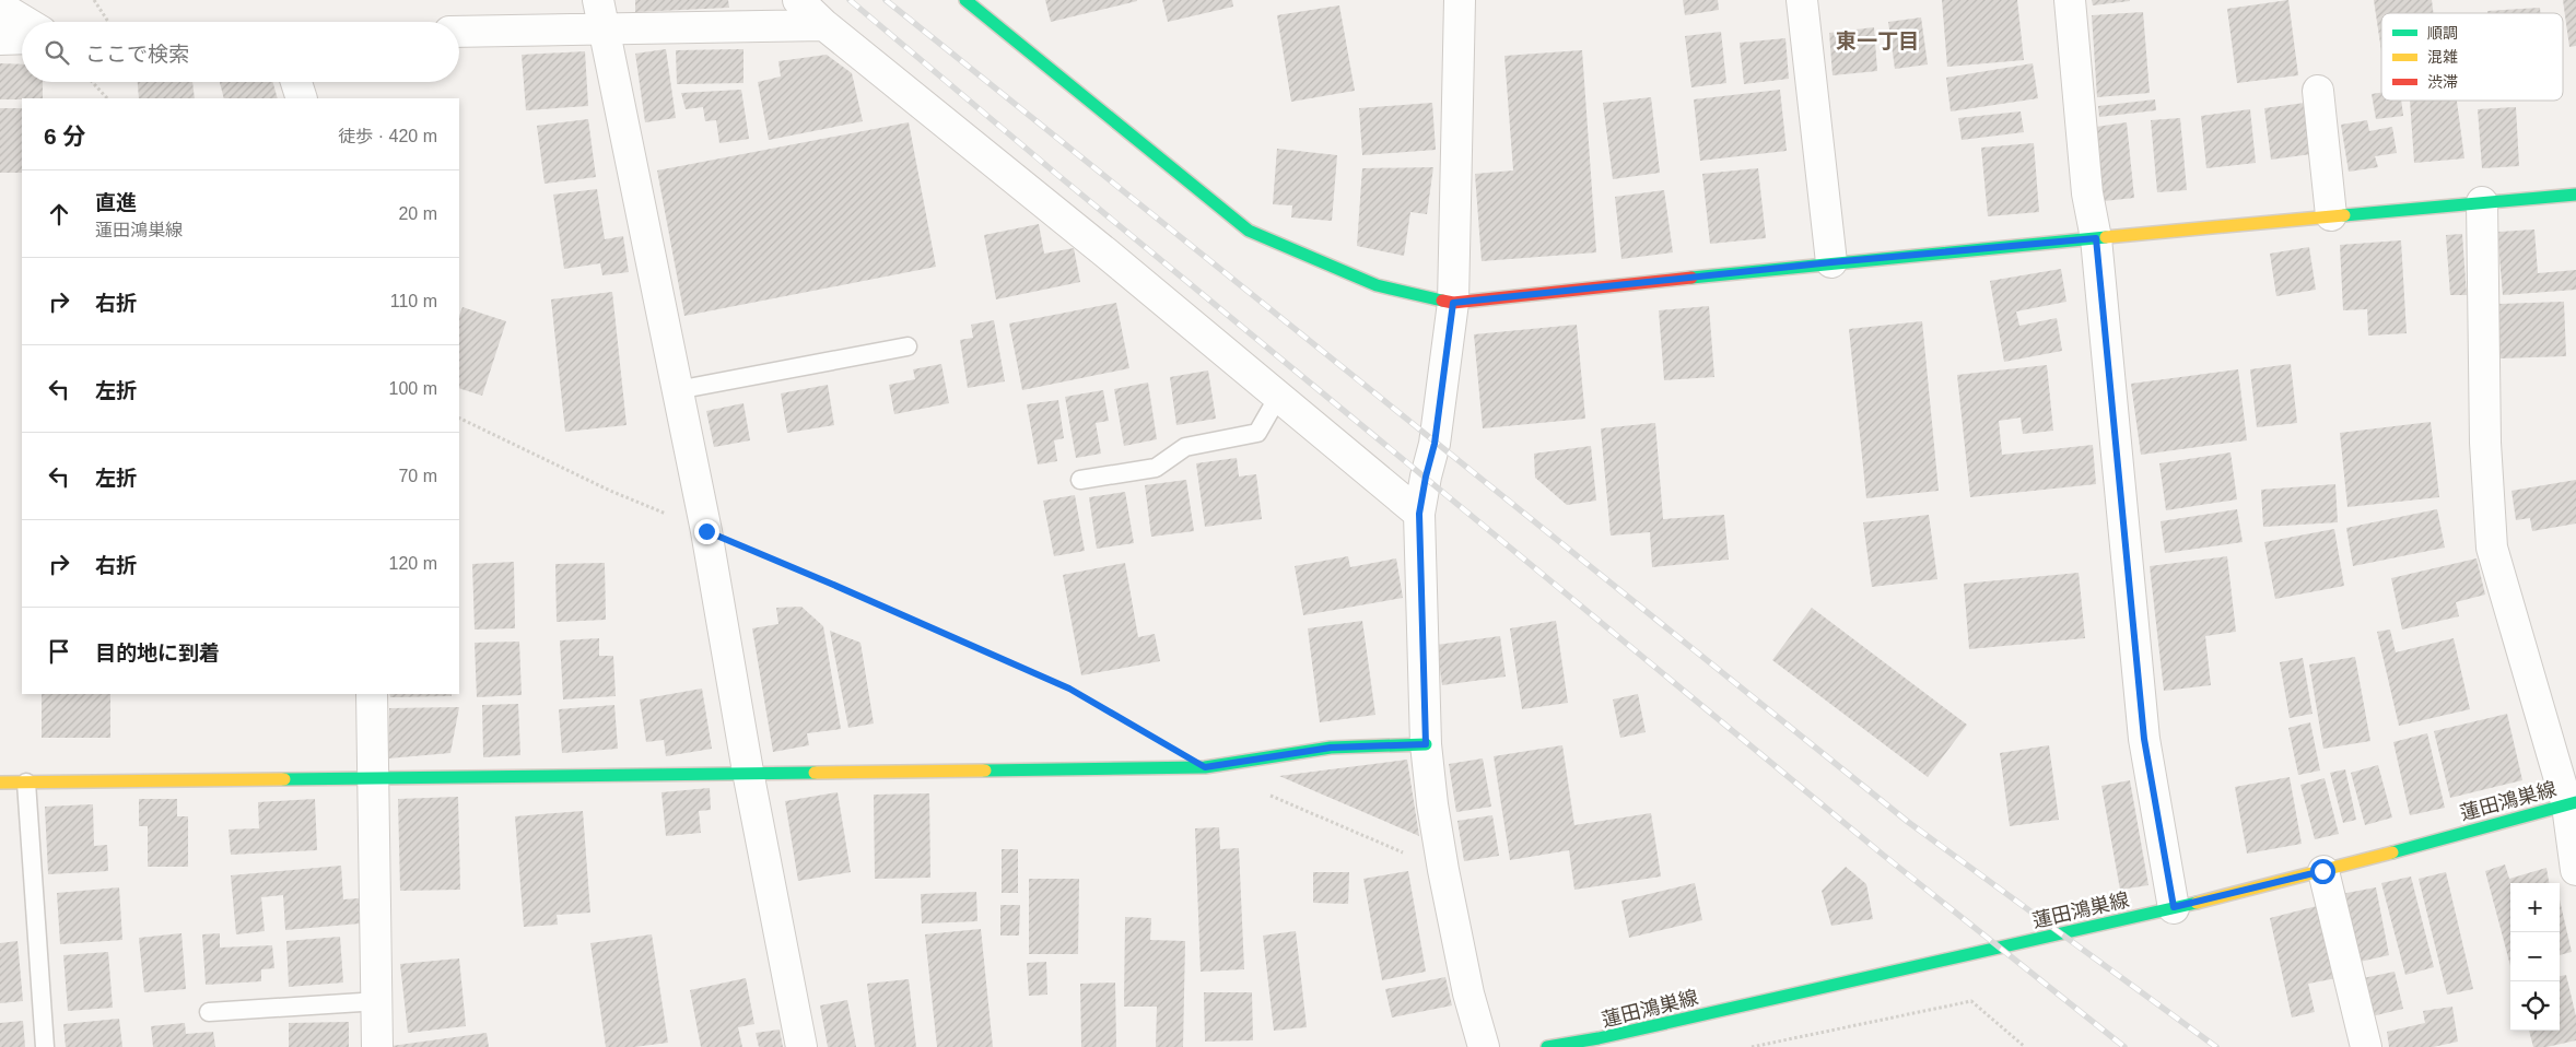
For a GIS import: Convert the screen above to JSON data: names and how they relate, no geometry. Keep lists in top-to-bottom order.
{
  "streets": {
    "street": ["蓮田鴻巣線"]
  },
  "districts": ["東一丁目"],
  "legend": ["順調", "混雑", "渋滞"],
  "page": {
    "search": "ここで検索",
    "heading": ["6 分", "徒歩 · 420 m"],
    "list": [
      ["直進", "蓮田鴻巣線", "20 m"],
      ["右折", "110 m"],
      ["左折", "100 m"],
      ["左折", "70 m"],
      ["右折", "120 m"],
      "目的地に到着"
    ],
    "map_buttons": ["+", "−"]
  }
}
